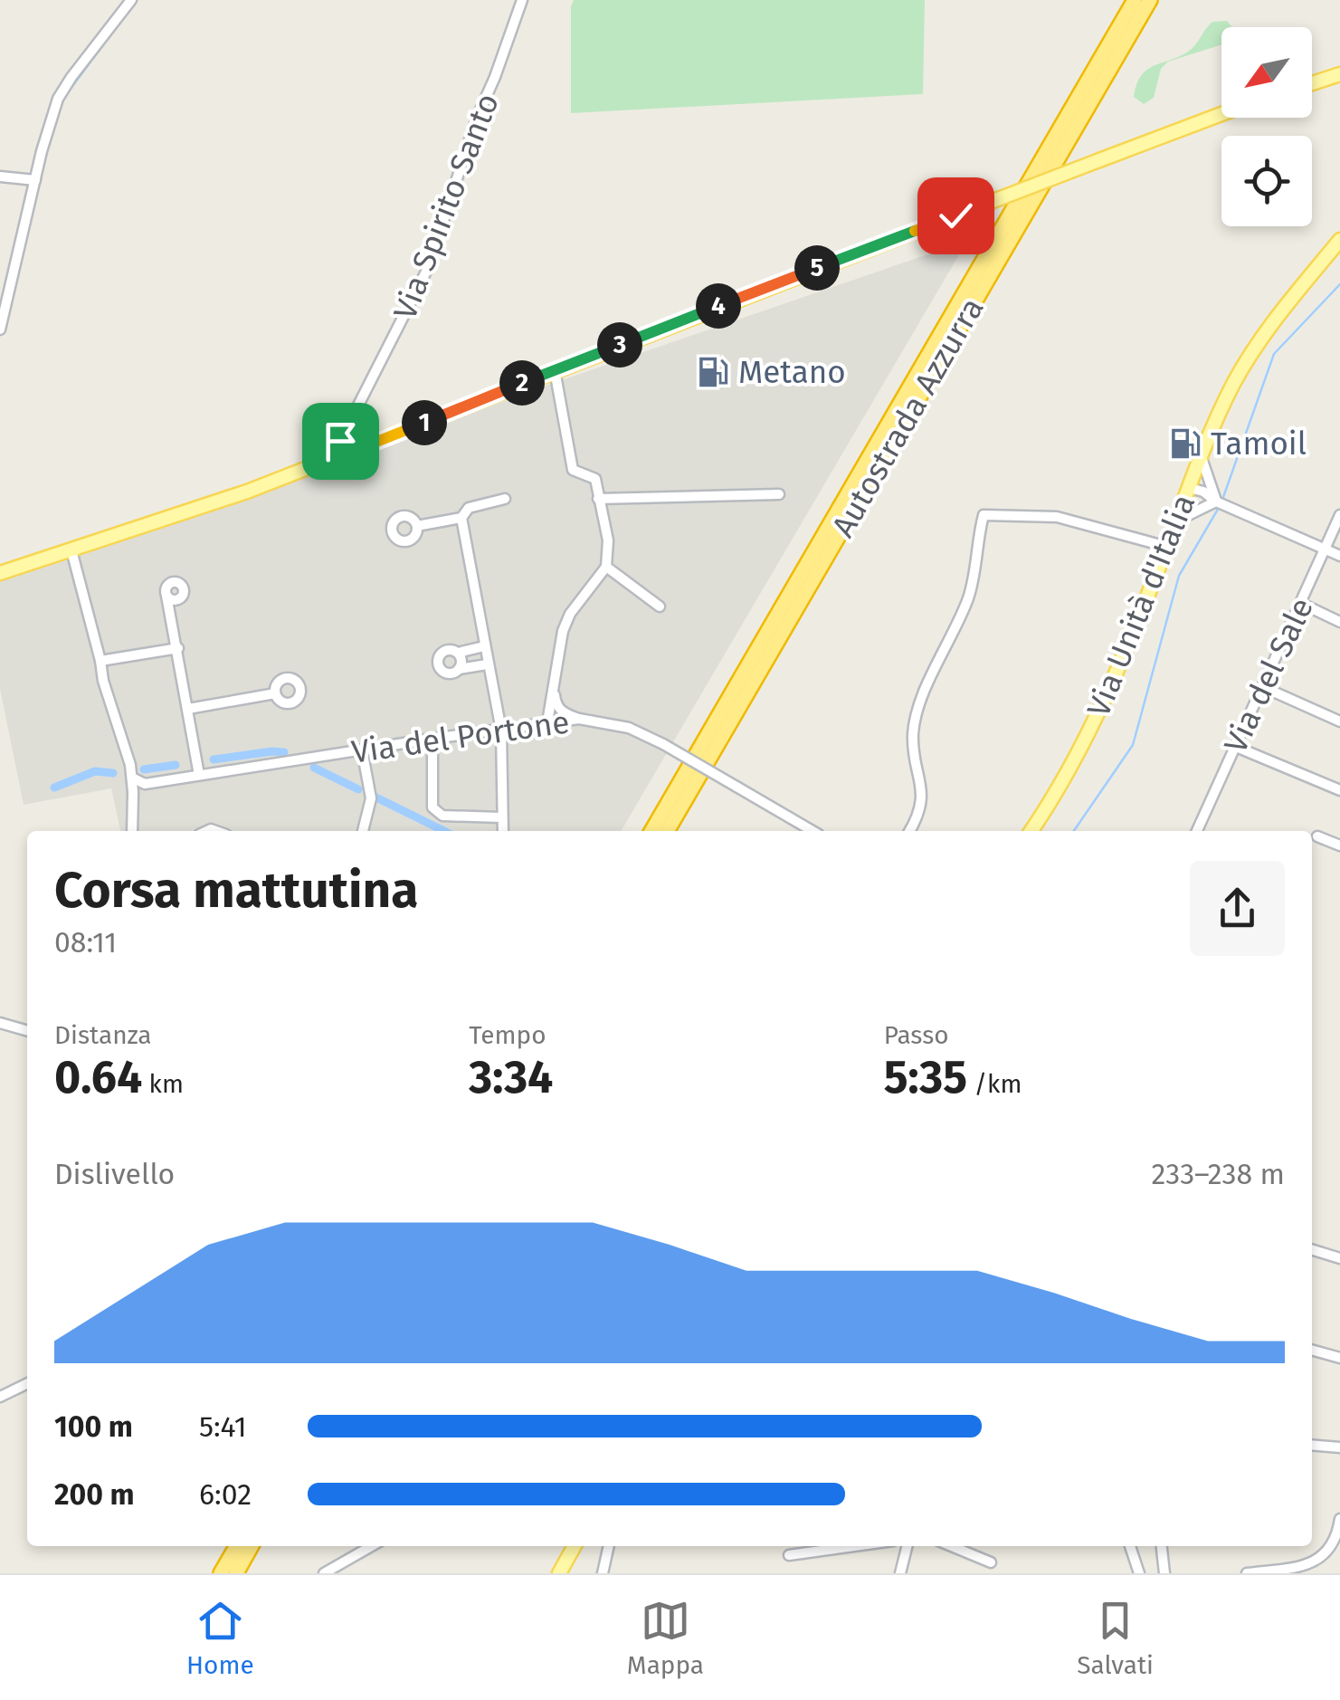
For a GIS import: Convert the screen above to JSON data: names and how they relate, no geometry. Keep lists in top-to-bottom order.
{
  "streets": {
    "highway": ["Autostrada Azzurra"],
    "main road": ["Via Unità d'Italia"],
    "street": ["Via Spirito Santo", "Via del Sale", "Via del Portone"]
  },
  "places": {
    "fuel station": ["Metano", "Tamoil"]
  },
  "north": "bottom left",
  "page": {
    "pins": [
      "5",
      "4",
      "3",
      "2",
      "1"
    ],
    "heading": ["Corsa mattutina", "08:11"],
    "stats": [
      ["Distanza", "0.64 km"],
      ["Tempo", "3:34"],
      ["Passo", "5:35 /km"]
    ],
    "chart": ["Dislivello", "233–238 m"],
    "list": [
      {
        "name": "100 m",
        "note": "5:41"
      },
      {
        "name": "200 m",
        "note": "6:02"
      }
    ],
    "tabs": ["Home", "Mappa", "Salvati"]
  }
}
